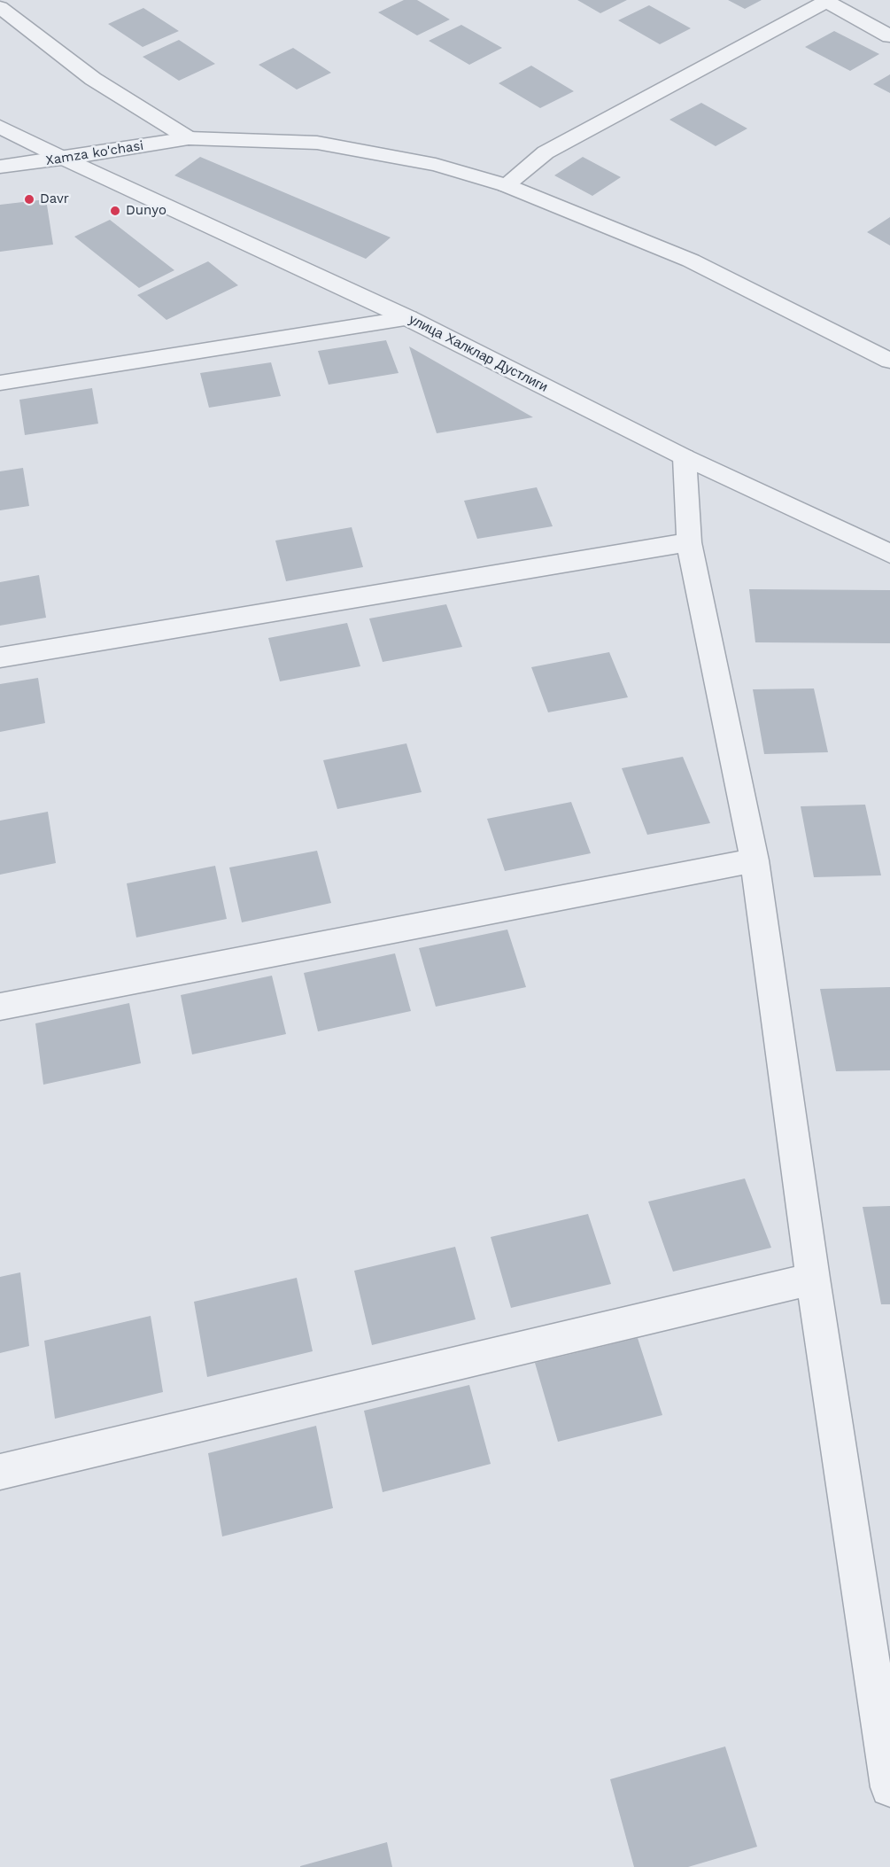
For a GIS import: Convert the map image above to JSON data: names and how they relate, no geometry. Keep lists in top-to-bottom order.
{
  "streets": {
    "street": ["Xamza ko'chasi", "улица Халклар Дустлиги"]
  },
  "crossings": [
    ["Xamza ko'chasi", "улица Халклар Дустлиги"]
  ],
  "places": ["Davr", "Dunyo"]
}
